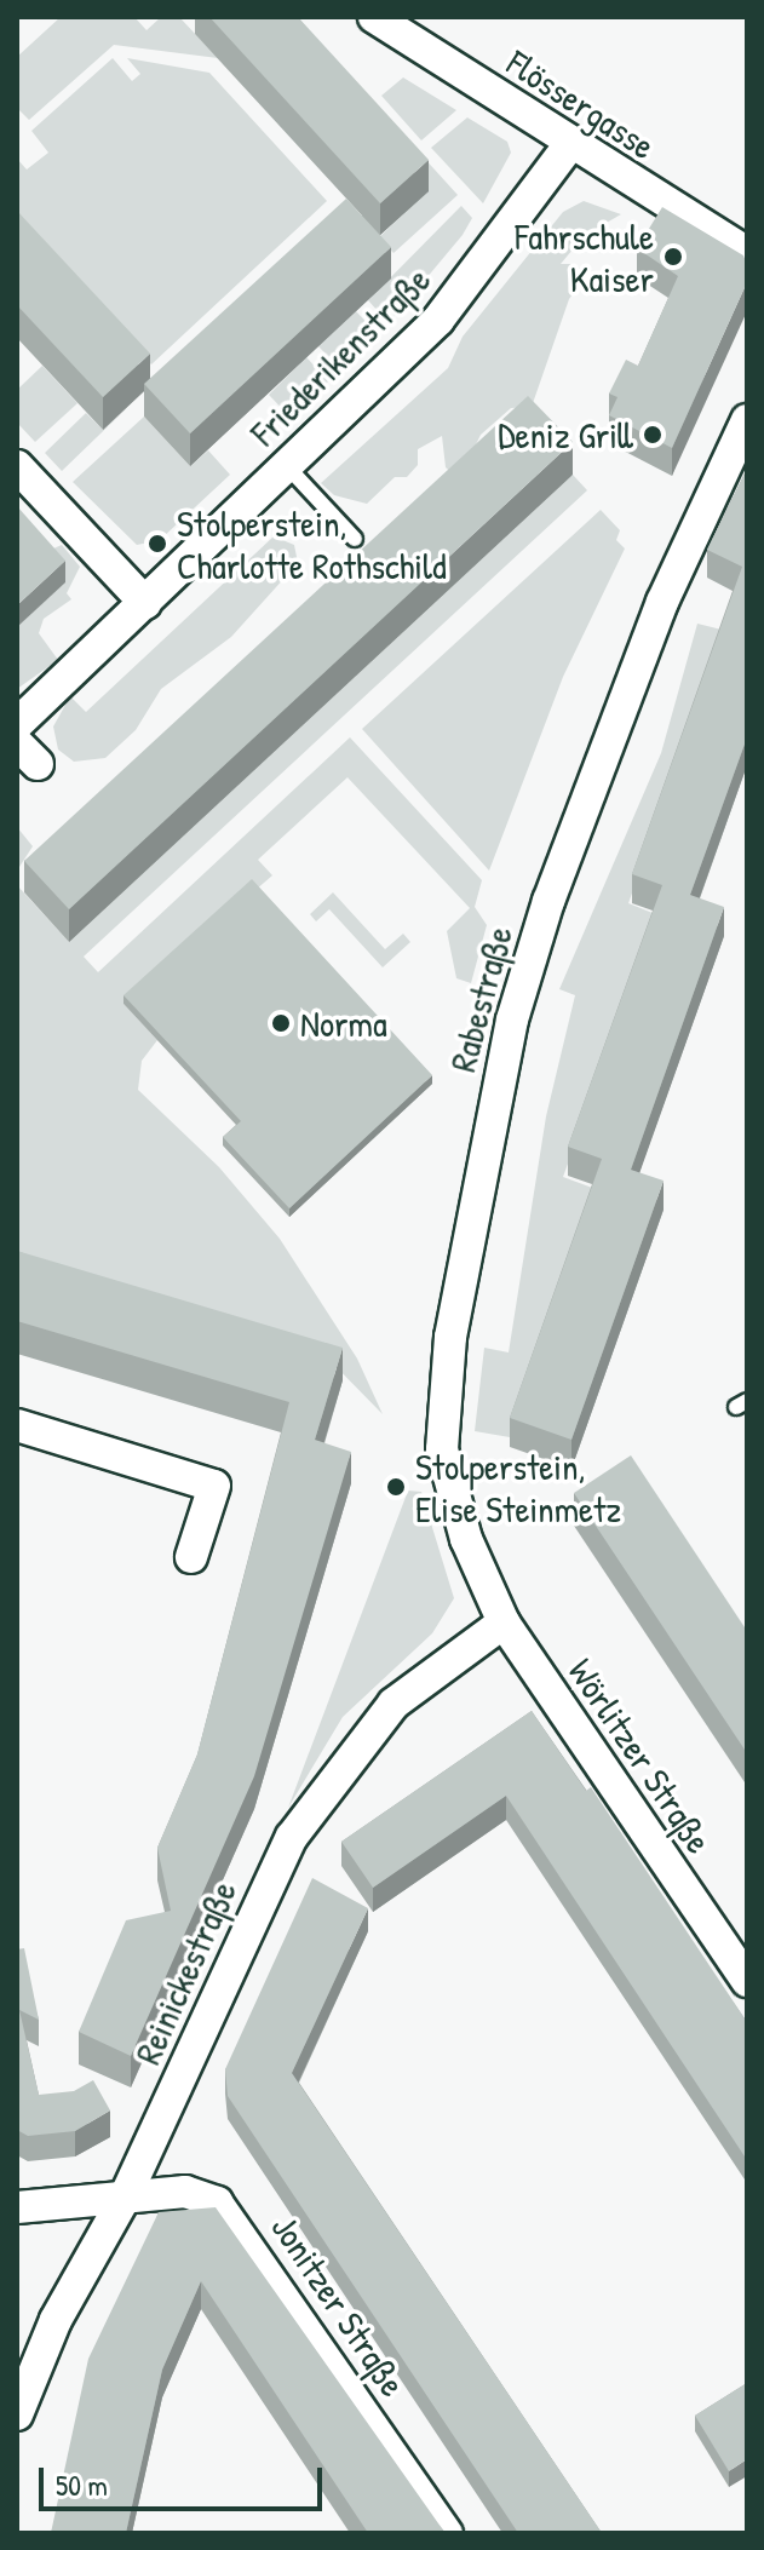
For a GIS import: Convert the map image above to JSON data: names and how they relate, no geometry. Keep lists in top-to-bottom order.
{
  "streets": {
    "street": [
      "Flössergasse",
      "Friederikenstraße",
      "Rabestraße",
      "Wörlitzer Straße",
      "Reinickestraße",
      "Jonitzer Straße"
    ]
  },
  "crossings": [
    ["Flössergasse", "Friederikenstraße"],
    ["Rabestraße", "Wörlitzer Straße"],
    ["Rabestraße", "Reinickestraße"],
    ["Wörlitzer Straße", "Reinickestraße"],
    ["Reinickestraße", "Jonitzer Straße"]
  ],
  "places": [
    "Fahrschule Kaiser",
    "Deniz Grill",
    "Stolperstein, Charlotte Rothschild",
    "Norma",
    "Stolperstein, Elise Steinmetz"
  ],
  "scale_bar": "50 m"
}
